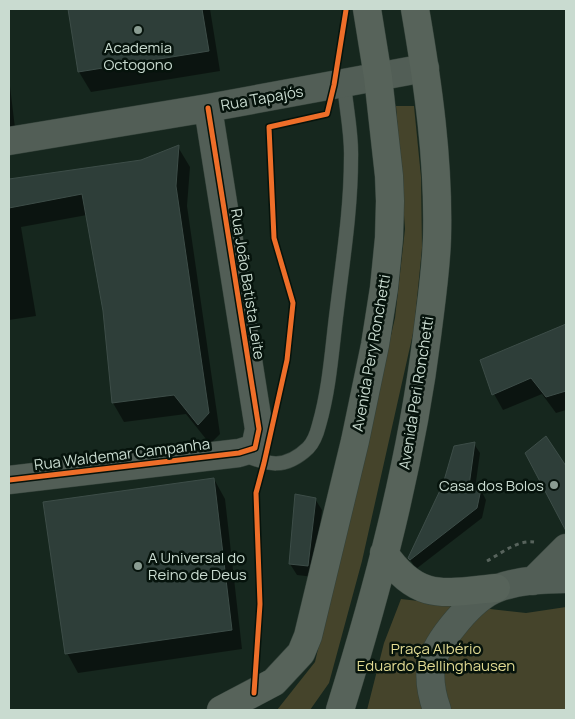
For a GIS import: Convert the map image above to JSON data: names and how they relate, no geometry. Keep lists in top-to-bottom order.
{
  "streets": {
    "main road": ["Avenida Pery Ronchetti", "Avenida Peri Ronchetti"],
    "street": ["Rua Tapajós", "Rua João Batista Leite", "Rua Waldemar Campanha"]
  },
  "crossings": [
    ["Rua Tapajós", "Rua João Batista Leite"],
    ["Rua Tapajós", "Avenida Pery Ronchetti"],
    ["Rua Tapajós", "Avenida Peri Ronchetti"],
    ["Rua João Batista Leite", "Rua Waldemar Campanha"]
  ],
  "parks": ["Praça Albério Eduardo Bellinghausen"],
  "places": ["Academia Octogono", "Casa dos Bolos", "A Universal do Reino de Deus"]
}
